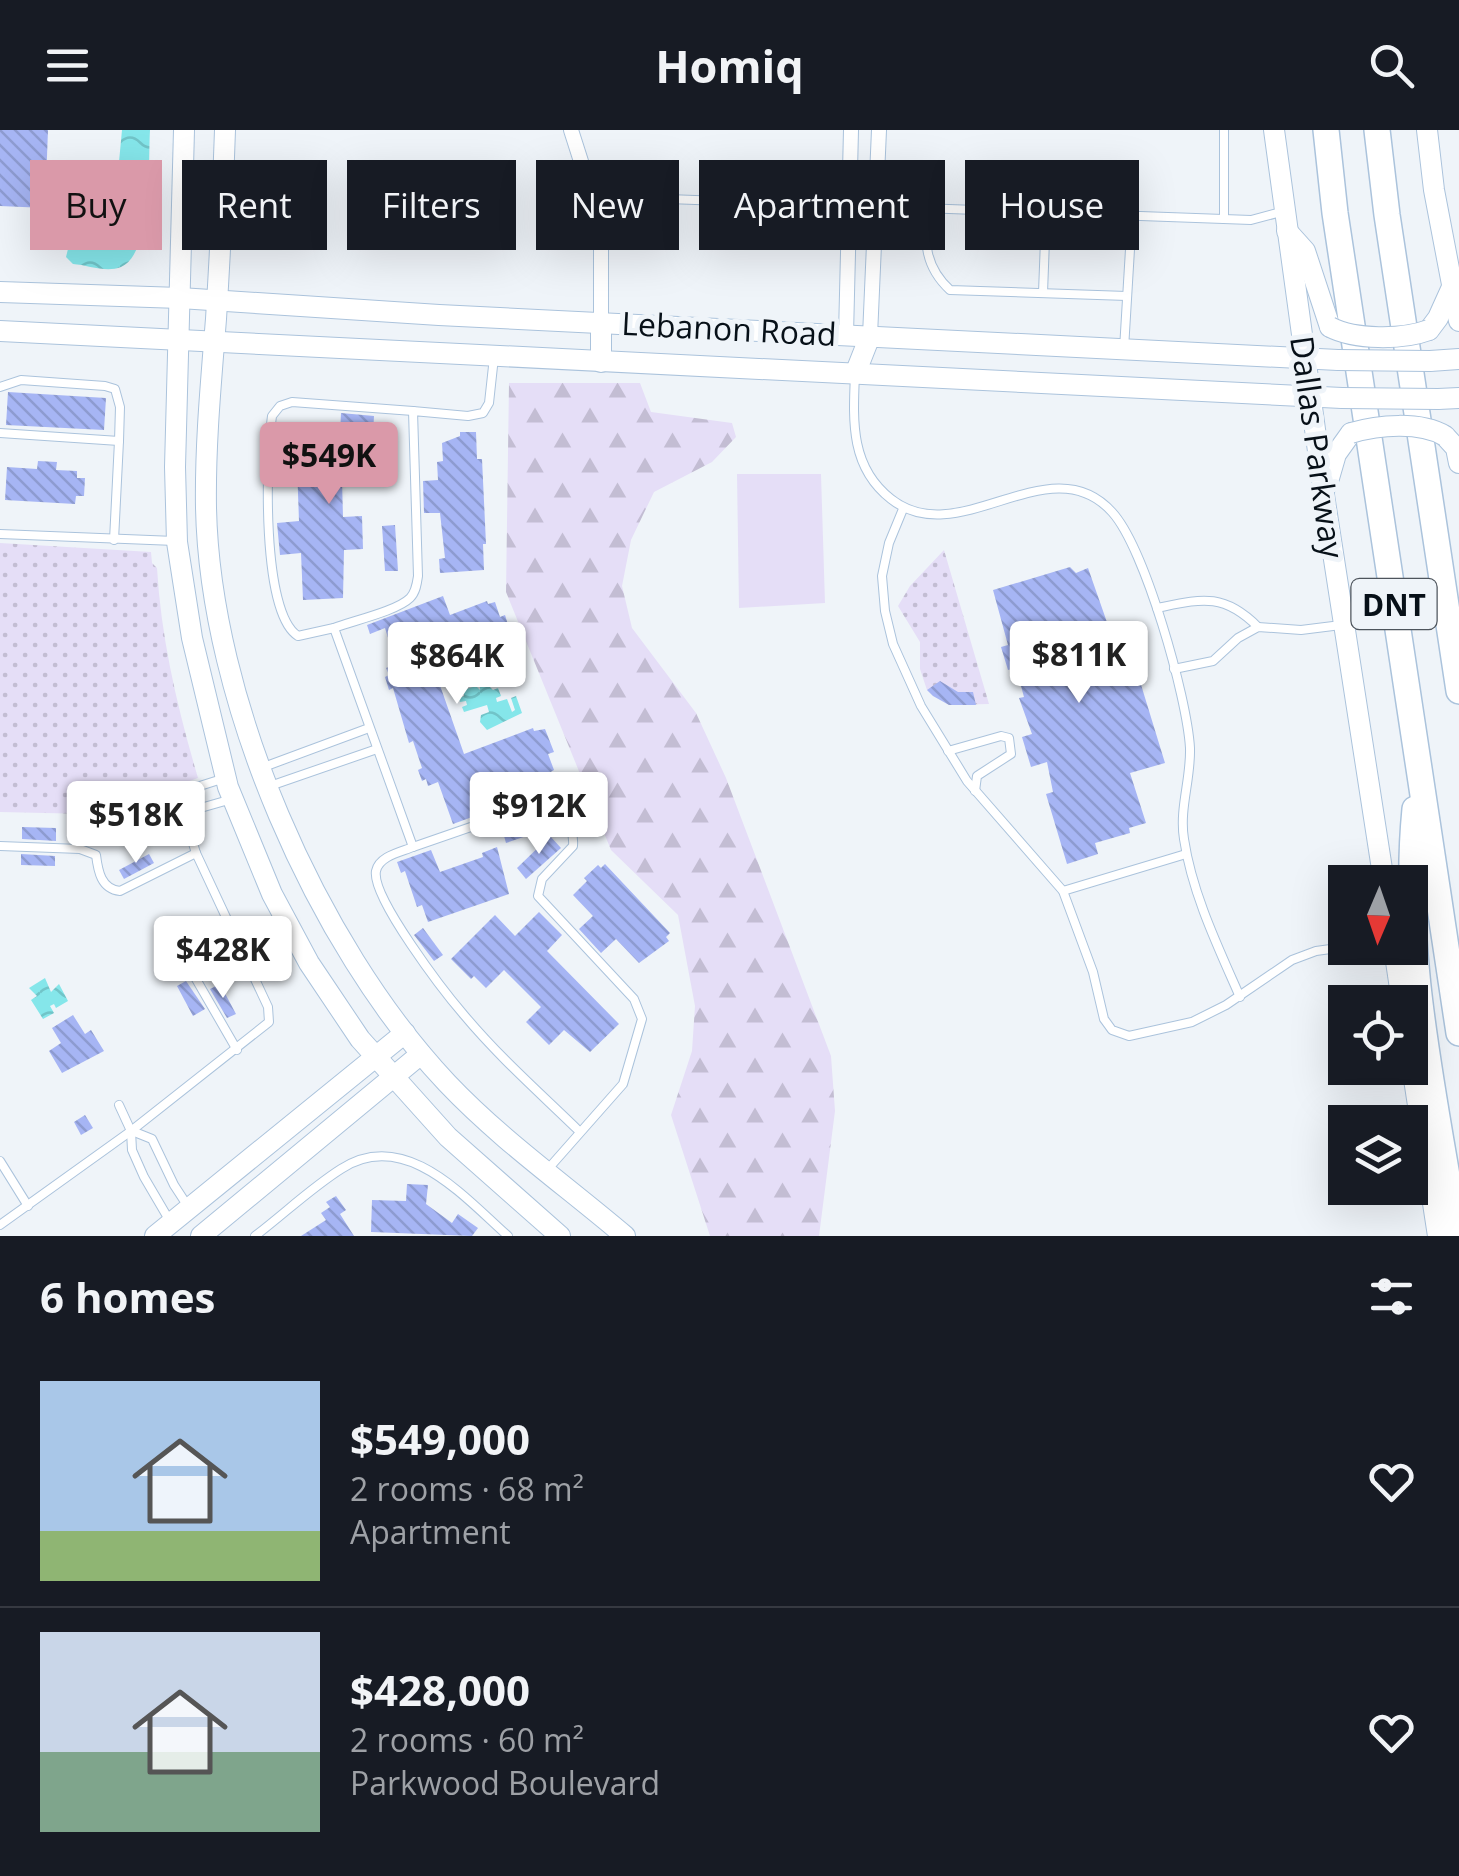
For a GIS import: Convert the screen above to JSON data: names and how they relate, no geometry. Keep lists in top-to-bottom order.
{
  "streets": {
    "highway": ["DNT"],
    "main road": ["Lebanon Road", "Dallas Parkway"]
  },
  "crossings": [
    ["Lebanon Road", "Dallas Parkway"]
  ],
  "north": "bottom",
  "page": {
    "header": "Homiq",
    "chip": [
      "Buy",
      "Rent",
      "Filters",
      "New",
      "Apartment",
      "House"
    ],
    "price": [
      "$549K",
      "$811K",
      "$864K",
      "$912K",
      "$518K",
      "$428K"
    ],
    "heading": "6 homes",
    "list": [
      {
        "name": "$549,000",
        "note": "2 rooms · 68 m² · Apartment"
      },
      {
        "name": "$428,000",
        "note": "2 rooms · 60 m² · Parkwood Boulevard"
      }
    ]
  }
}
